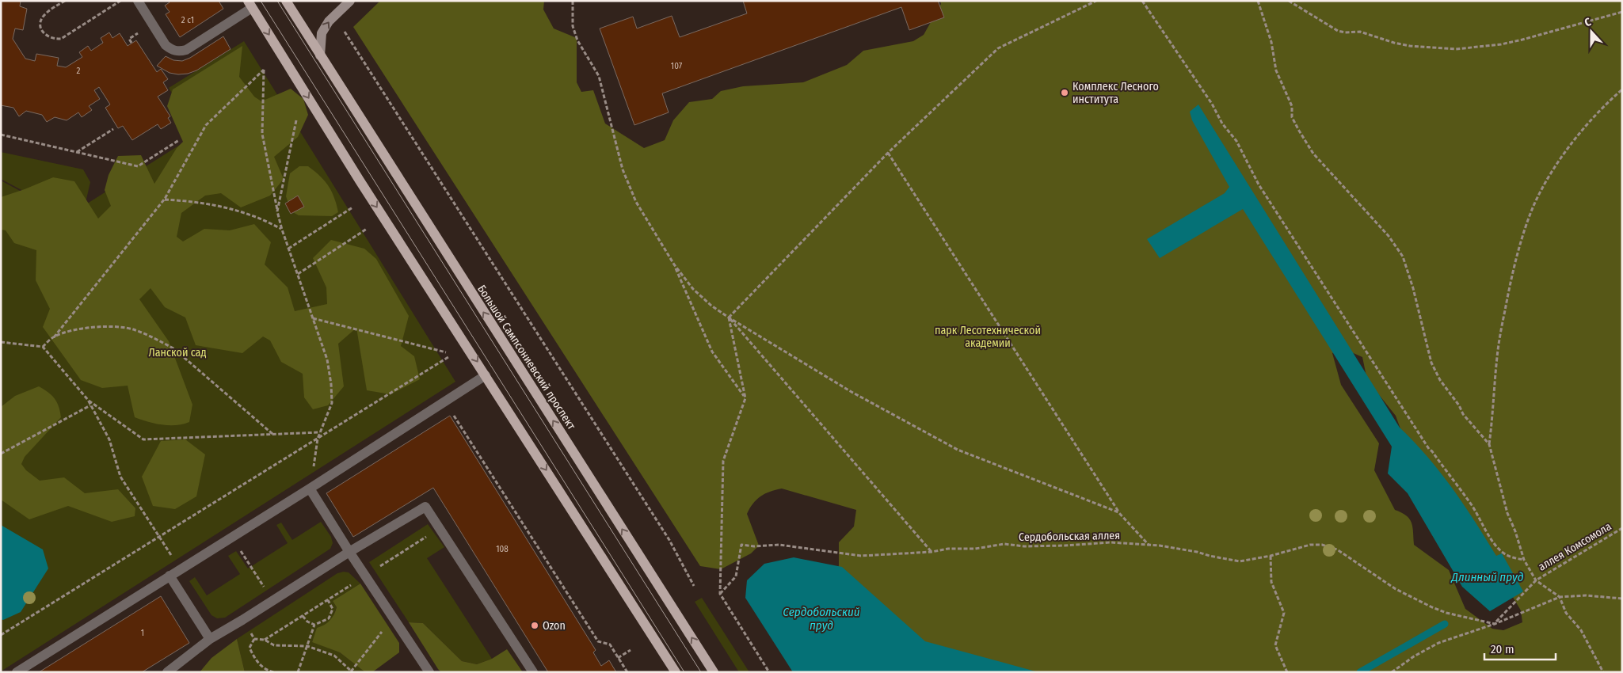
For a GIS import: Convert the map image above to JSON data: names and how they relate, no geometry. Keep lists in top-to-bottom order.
{
  "streets": {
    "main road": ["Большой Сампсониевский проспект"],
    "path": ["Сердобольская аллея", "аллея Комсомола"]
  },
  "crossings": [
    ["Сердобольская аллея", "аллея Комсомола"]
  ],
  "water": ["Длинный пруд", "Сердобольский пруд"],
  "parks": ["парк Лесотехнической академии", "Ланской сад"],
  "places": ["Комплекс Лесного института", "Ozon"],
  "house_numbers": [
    "2 с1",
    "107",
    "2",
    "108",
    "1"
  ],
  "scale_bar": "20 m",
  "north": "top"
}
